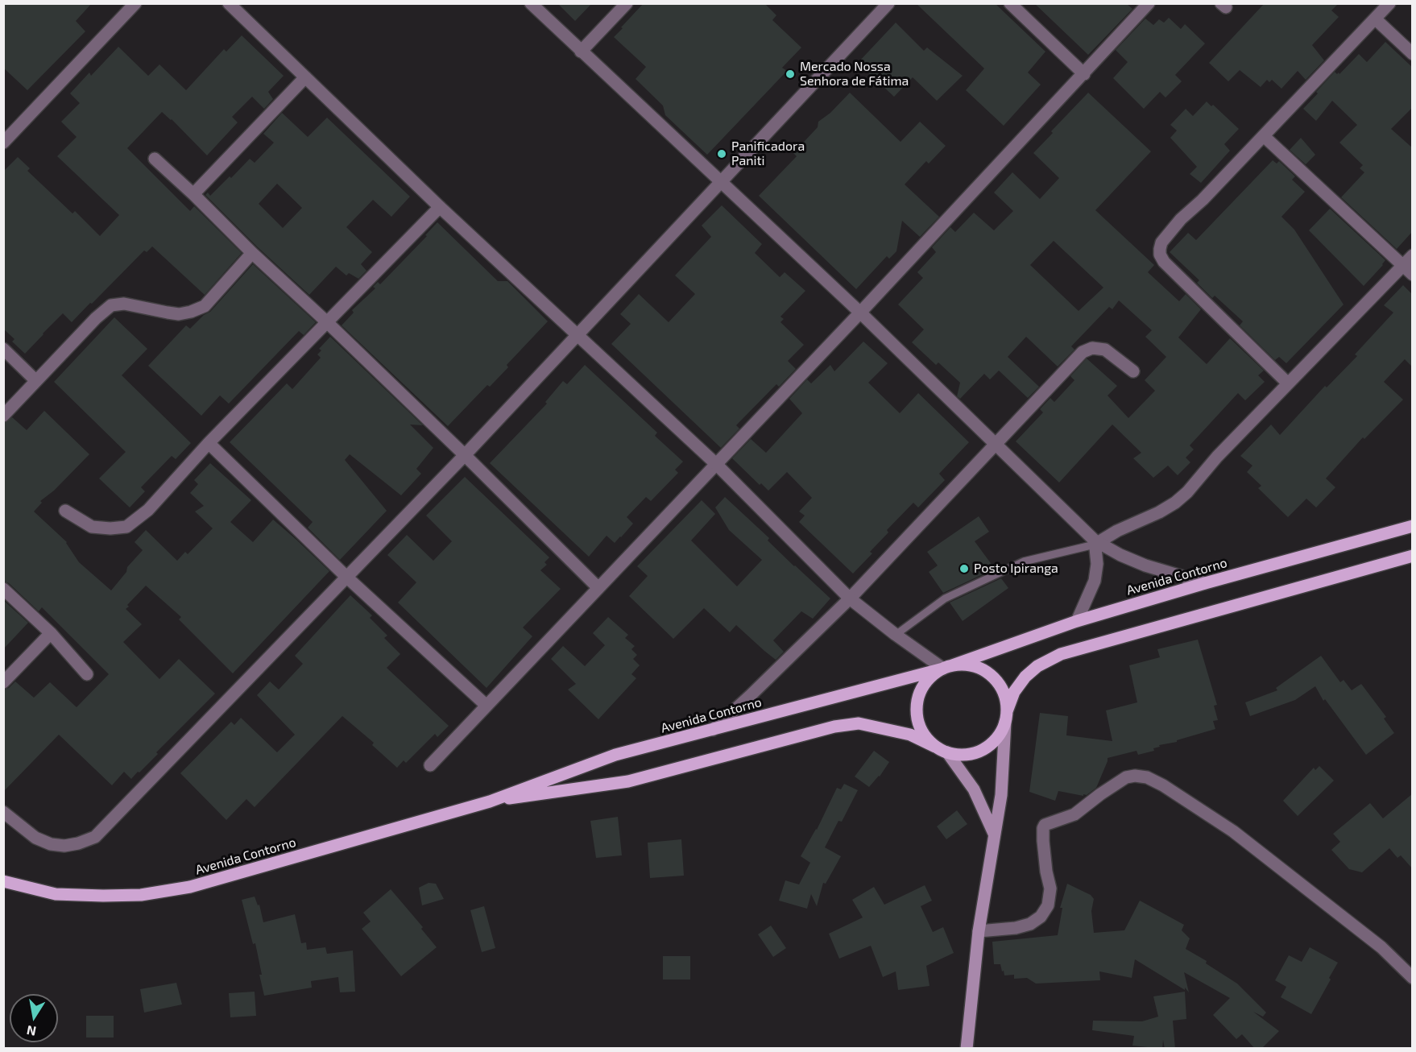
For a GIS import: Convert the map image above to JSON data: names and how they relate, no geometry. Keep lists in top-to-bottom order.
{
  "streets": {
    "main road": ["Avenida Contorno"]
  },
  "places": ["Mercado Nossa Senhora de Fátima", "Panificadora Paniti", "Posto Ipiranga"],
  "north": "bottom"
}
